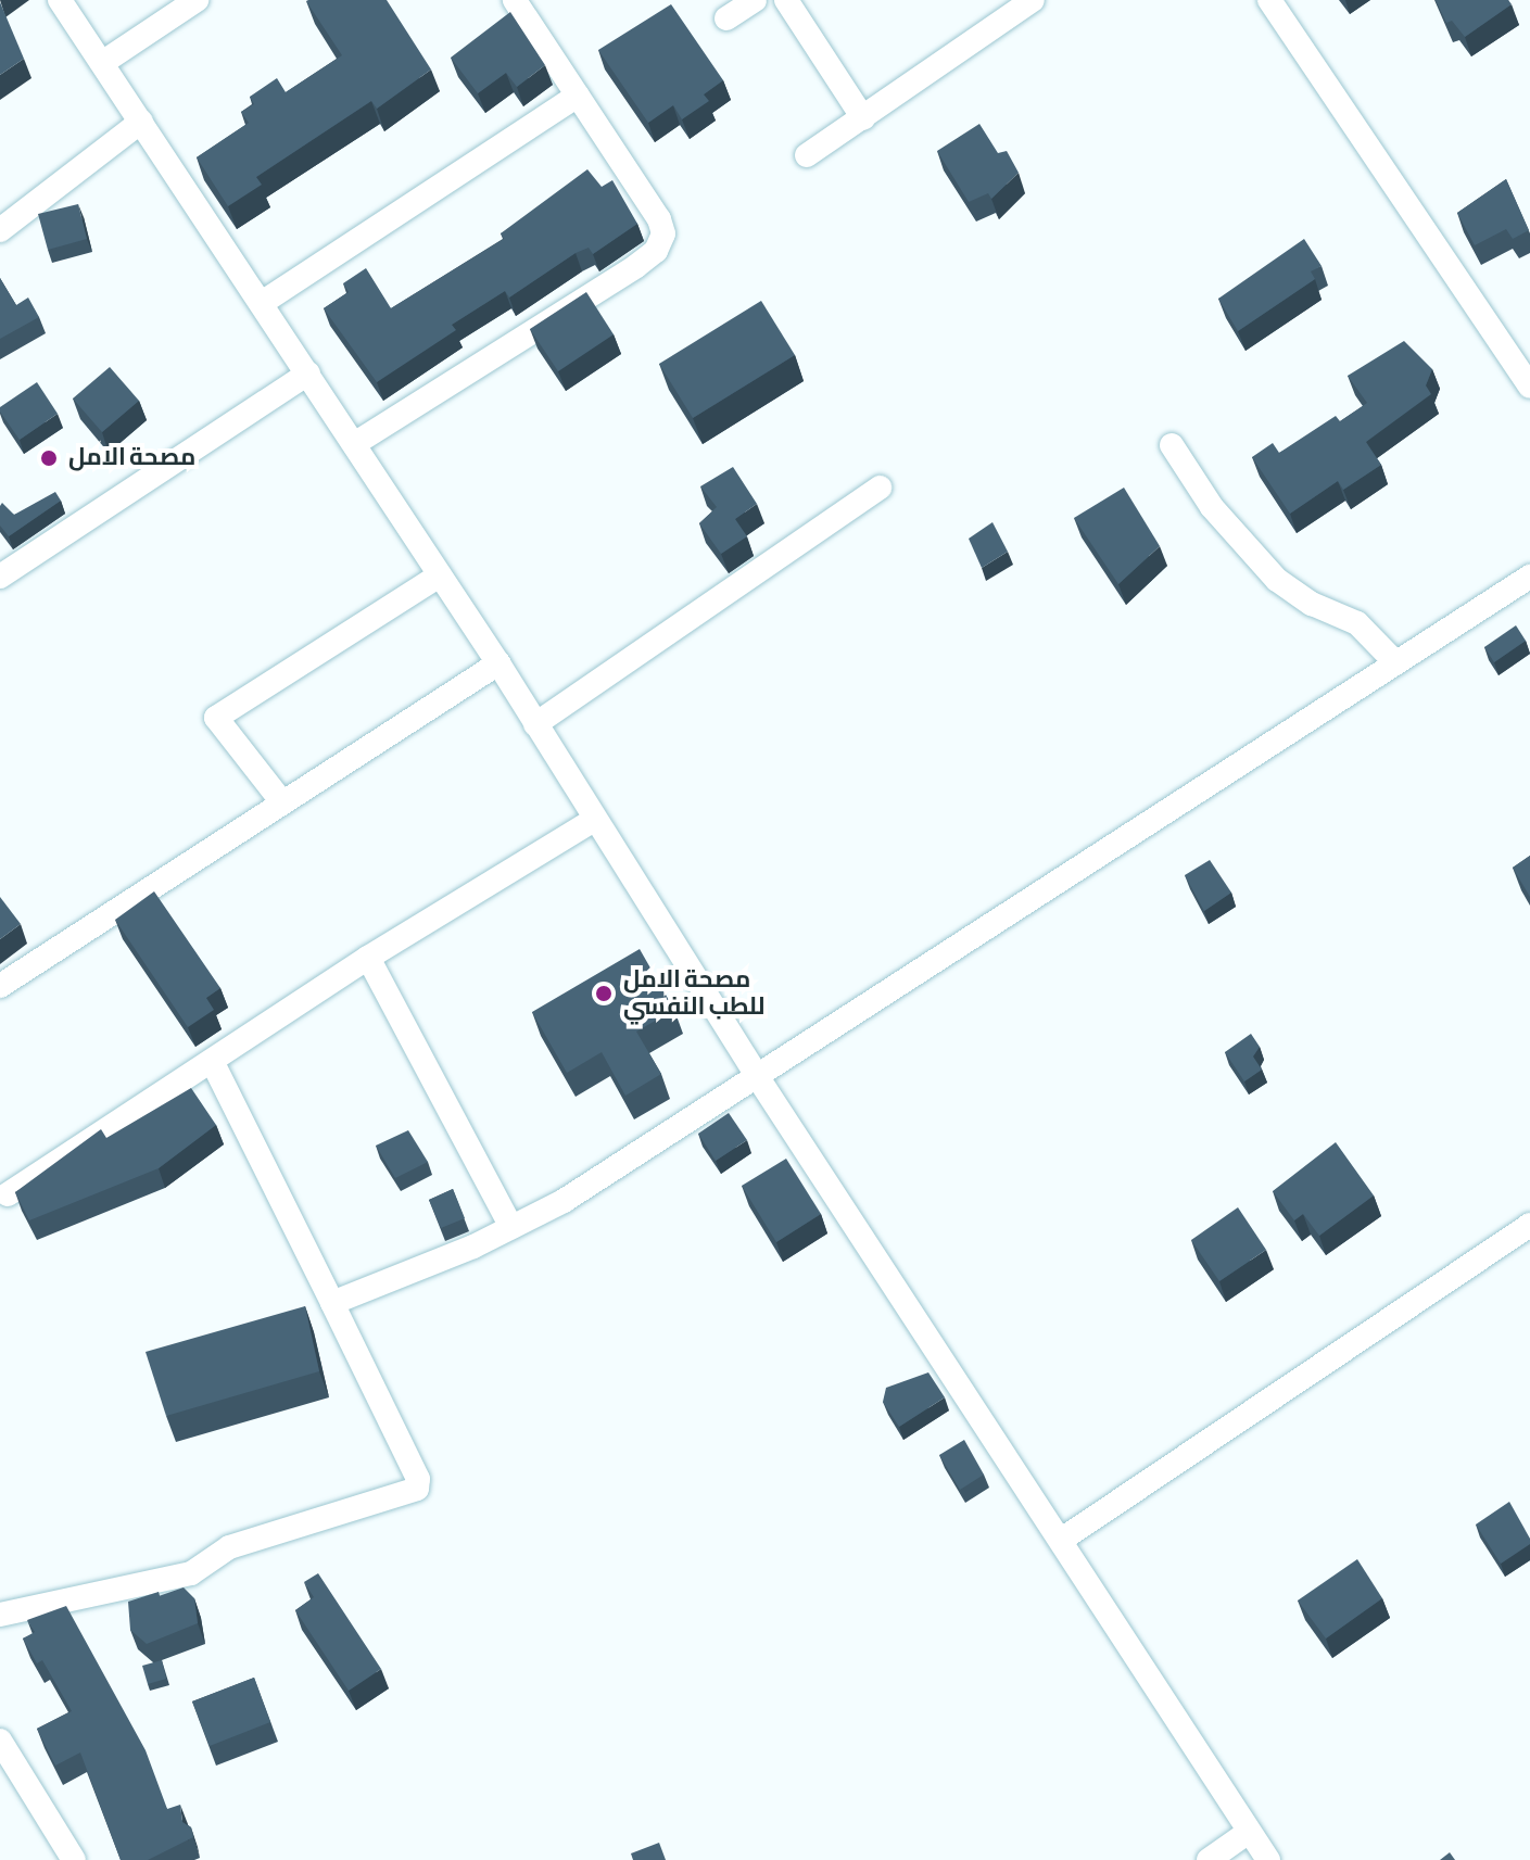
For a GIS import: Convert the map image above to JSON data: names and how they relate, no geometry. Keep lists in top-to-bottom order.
{
  "places": ["مصحة الامل", "مصحة الامل للطب النفسي"]
}
